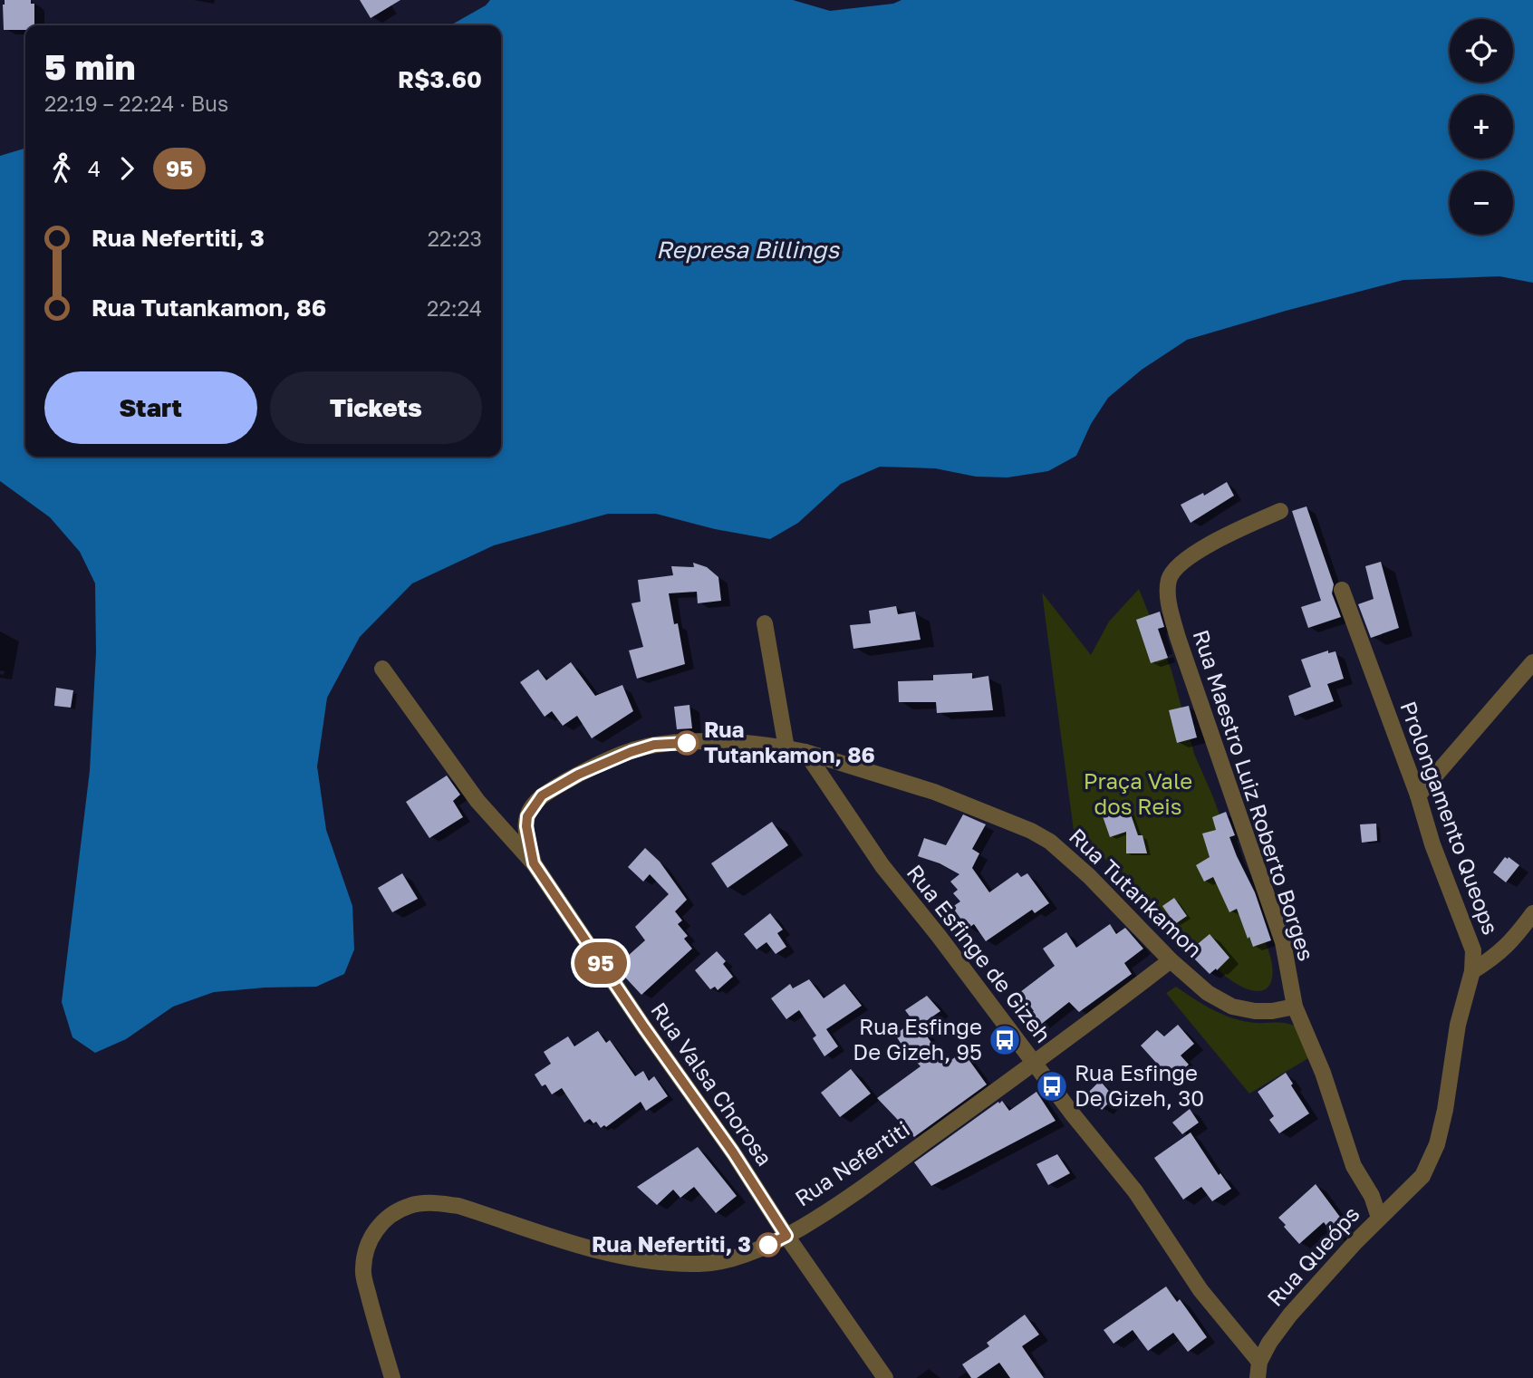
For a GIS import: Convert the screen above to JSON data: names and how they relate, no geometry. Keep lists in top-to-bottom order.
{
  "streets": {
    "street": [
      "Rua Maestro Luiz Roberto Borges",
      "Prolongamento Queops",
      "Rua Tutankamon",
      "Rua Esfinge de Gizeh",
      "Rua Valsa Chorosa",
      "Rua Nefertiti",
      "Rua Queóps"
    ]
  },
  "crossings": [
    ["Rua Maestro Luiz Roberto Borges", "Rua Tutankamon"],
    ["Rua Maestro Luiz Roberto Borges", "Rua Queóps"],
    ["Prolongamento Queops", "Rua Queóps"],
    ["Rua Tutankamon", "Rua Esfinge de Gizeh"],
    ["Rua Tutankamon", "Rua Valsa Chorosa"],
    ["Rua Tutankamon", "Rua Nefertiti"],
    ["Rua Esfinge de Gizeh", "Rua Nefertiti"],
    ["Rua Esfinge de Gizeh", "Rua Queóps"],
    ["Rua Valsa Chorosa", "Rua Nefertiti"]
  ],
  "water": ["Represa Billings"],
  "parks": ["Praça Vale dos Reis"],
  "places": {
    "other": ["Rua Tutankamon, 86", "Rua Nefertiti, 3"],
    "bus stop": ["Rua Esfinge De Gizeh, 95", "Rua Esfinge De Gizeh, 30"]
  },
  "lines": ["bus line 95"],
  "page": {
    "on_map": "95",
    "map_buttons": ["+", "−"],
    "heading": ["5 min", "22:19 – 22:24 · Bus", "R$3.60"],
    "legs": ["4", "95"],
    "list": [
      {
        "name": "Rua Nefertiti, 3",
        "value": "22:23"
      },
      {
        "name": "Rua Tutankamon, 86",
        "value": "22:24"
      }
    ],
    "buttons": ["Start", "Tickets"]
  }
}
